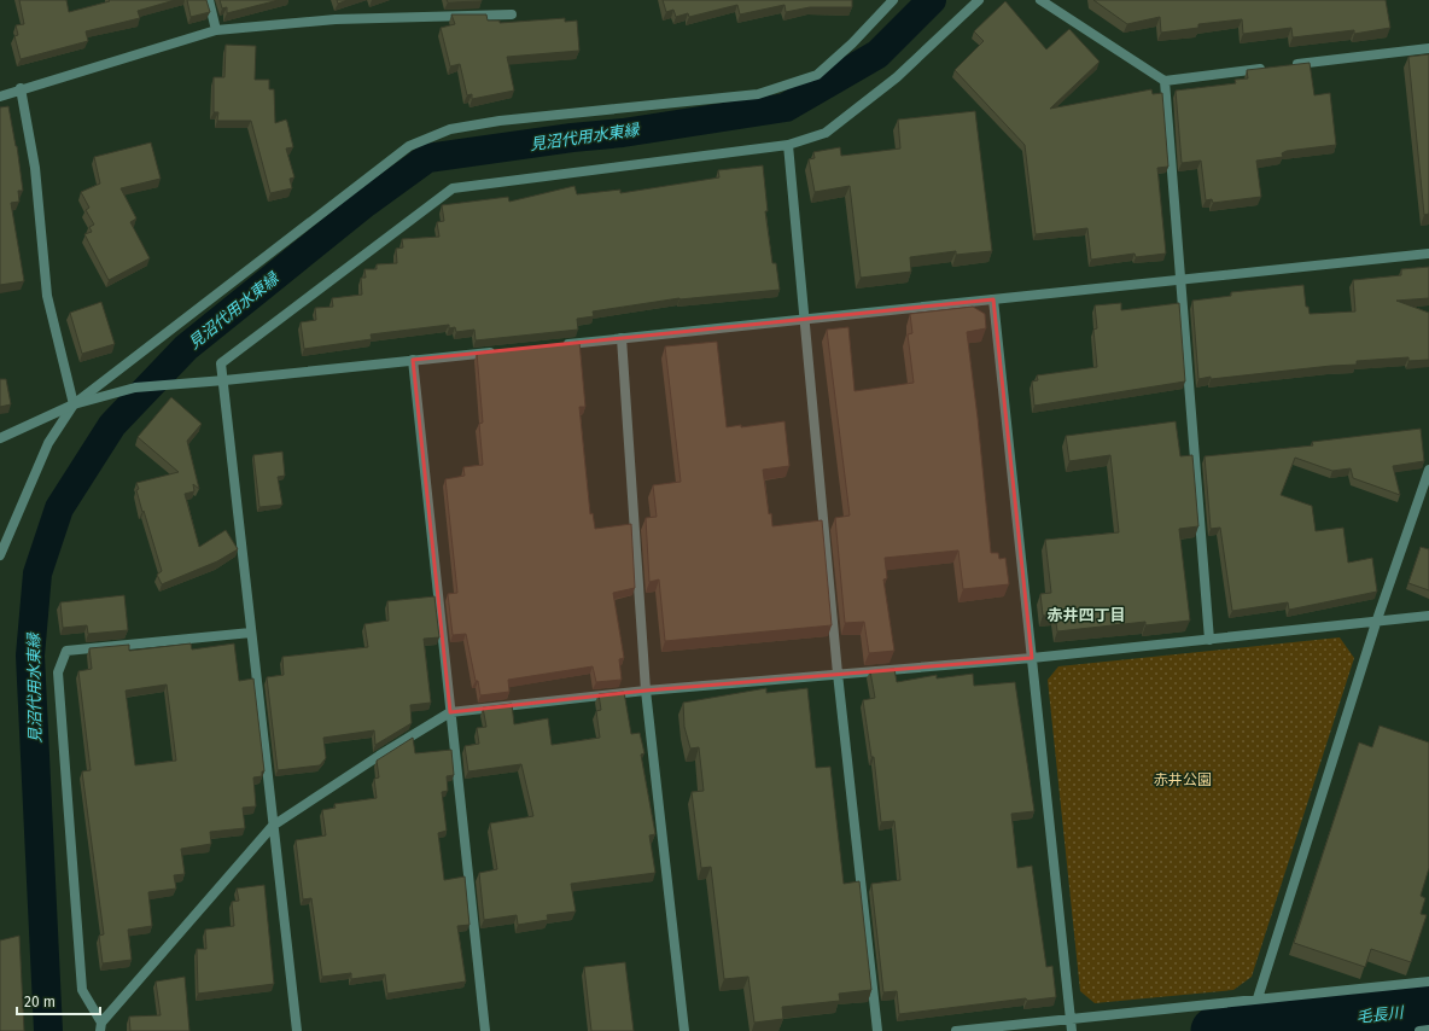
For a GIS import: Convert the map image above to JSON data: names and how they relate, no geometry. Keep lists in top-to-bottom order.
{
  "districts": ["赤井四丁目"],
  "water": ["見沼代用水東縁", "毛長川"],
  "parks": ["赤井公園"],
  "scale_bar": "20 m"
}
